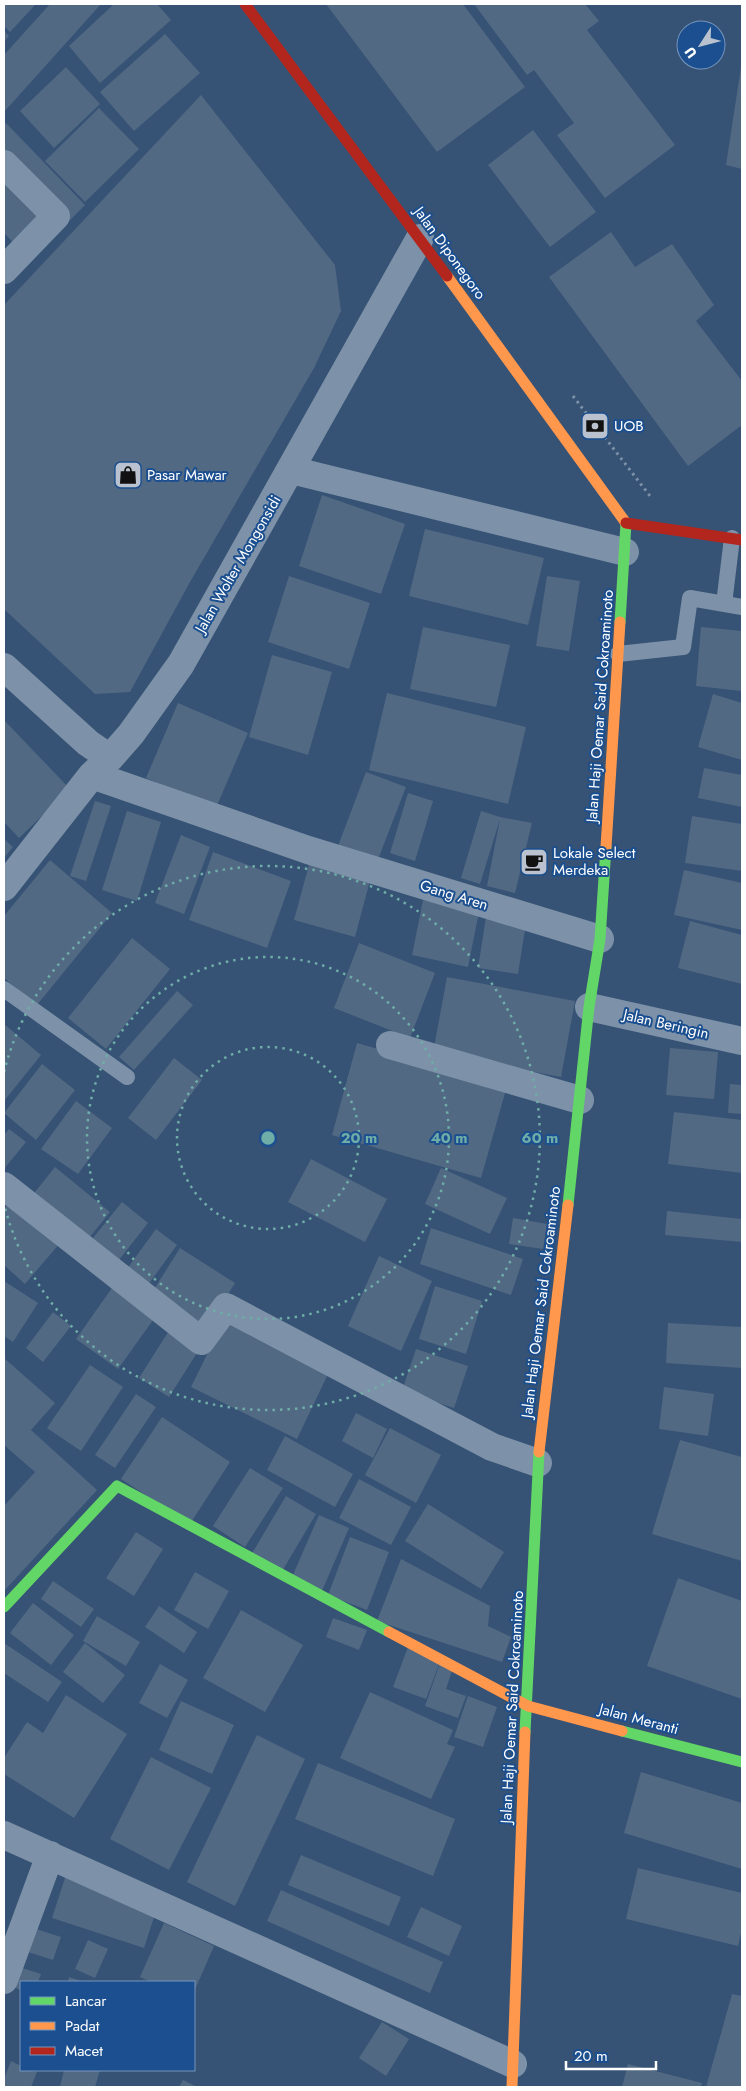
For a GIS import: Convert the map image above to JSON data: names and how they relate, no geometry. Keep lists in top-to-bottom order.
{
  "streets": {
    "street": [
      "Jalan Diponegoro",
      "Jalan Wolter Mongonsidi",
      "Jalan Haji Oemar Said Cokroaminoto",
      "Gang Aren",
      "Jalan Beringin",
      "Jalan Meranti"
    ]
  },
  "crossings": [
    ["Jalan Diponegoro", "Jalan Wolter Mongonsidi"],
    ["Jalan Diponegoro", "Jalan Haji Oemar Said Cokroaminoto"],
    ["Jalan Wolter Mongonsidi", "Gang Aren"],
    ["Jalan Haji Oemar Said Cokroaminoto", "Gang Aren"],
    ["Jalan Haji Oemar Said Cokroaminoto", "Jalan Beringin"],
    ["Jalan Haji Oemar Said Cokroaminoto", "Jalan Meranti"]
  ],
  "places": {
    "bank": ["UOB"],
    "shop": ["Pasar Mawar"],
    "cafe": ["Lokale Select Merdeka"]
  },
  "legend": ["Lancar", "Padat", "Macet"],
  "scale_bar": "20 m",
  "north": "bottom left",
  "rings": ["20 m", "40 m", "60 m"]
}
